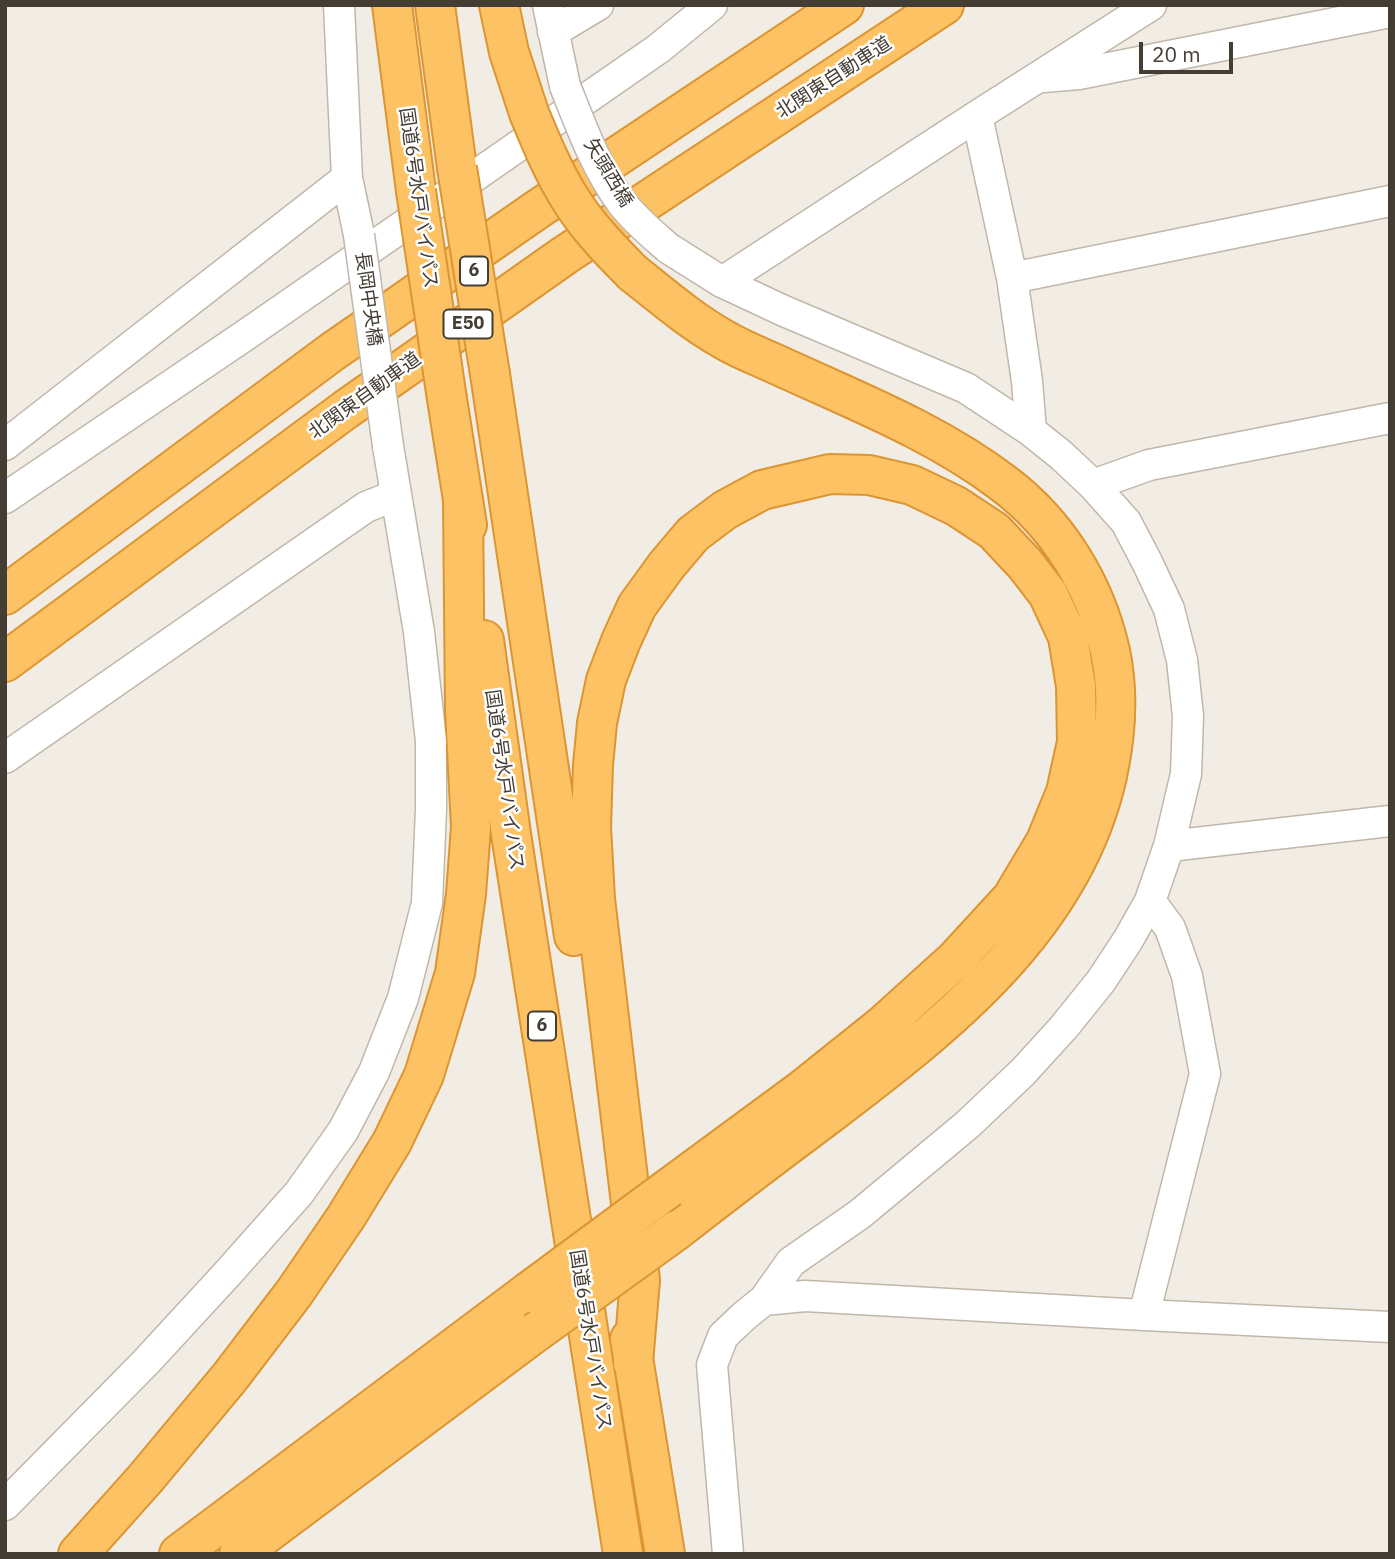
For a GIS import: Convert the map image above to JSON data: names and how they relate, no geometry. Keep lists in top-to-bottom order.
{
  "streets": {
    "highway": [
      "北関東自動車道",
      "国道6号水戸バイパス",
      "6",
      "E50"
    ],
    "street": ["矢頭西橋", "長岡中央橋"]
  },
  "scale_bar": "20 m"
}
